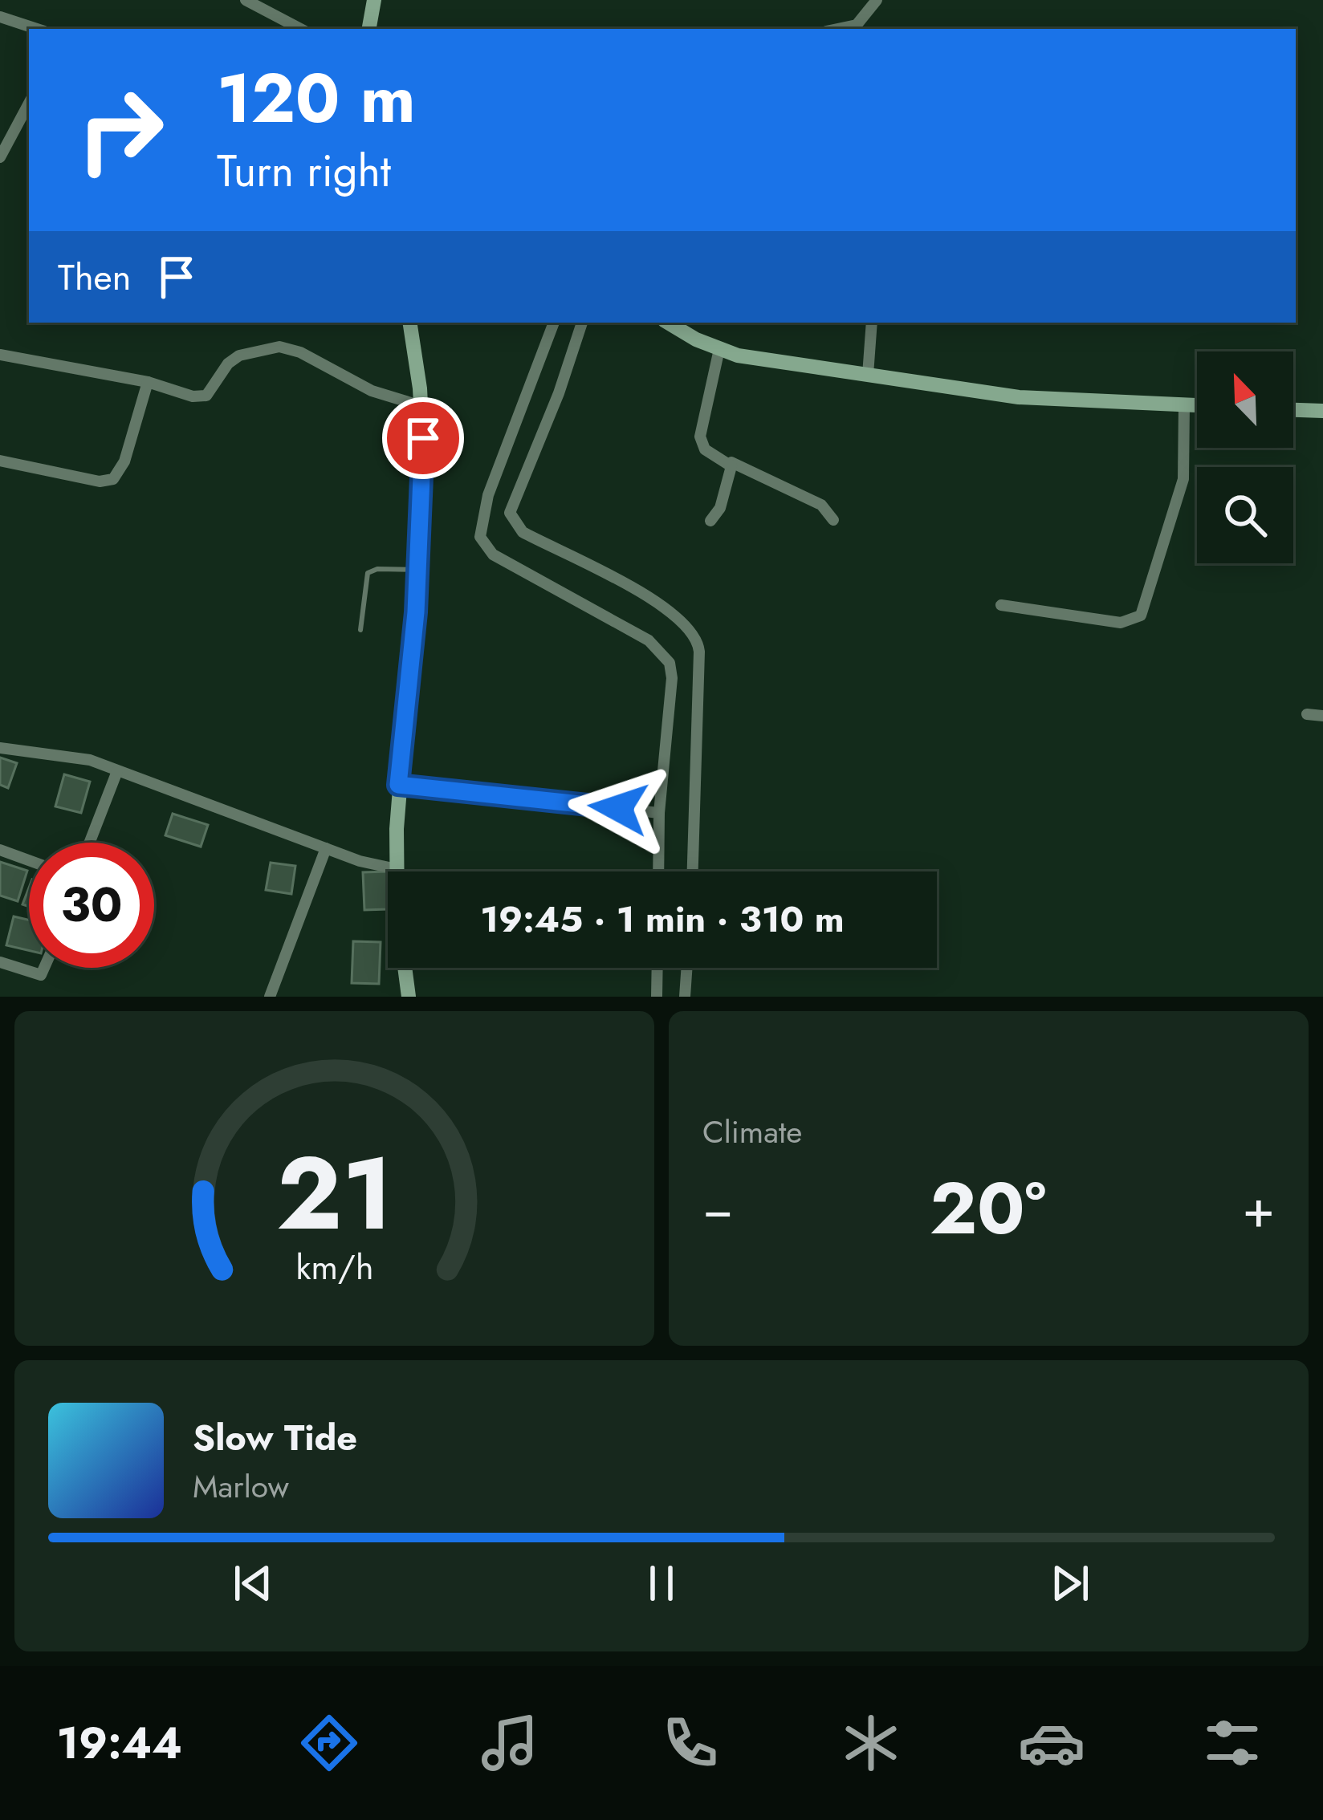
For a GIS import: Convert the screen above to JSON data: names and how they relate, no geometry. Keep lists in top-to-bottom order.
{
  "north": "top left",
  "page": {
    "turn": ["120 m", "Turn right"],
    "then": "Then",
    "limit": "30",
    "trip": "19:45 · 1 min · 310 m",
    "tile": "Climate",
    "heat": ["−", "20°", "+"],
    "song": ["Slow Tide", "Marlow"],
    "tabs": "19:44",
    "gauge": ["21", "km/h"]
  }
}
